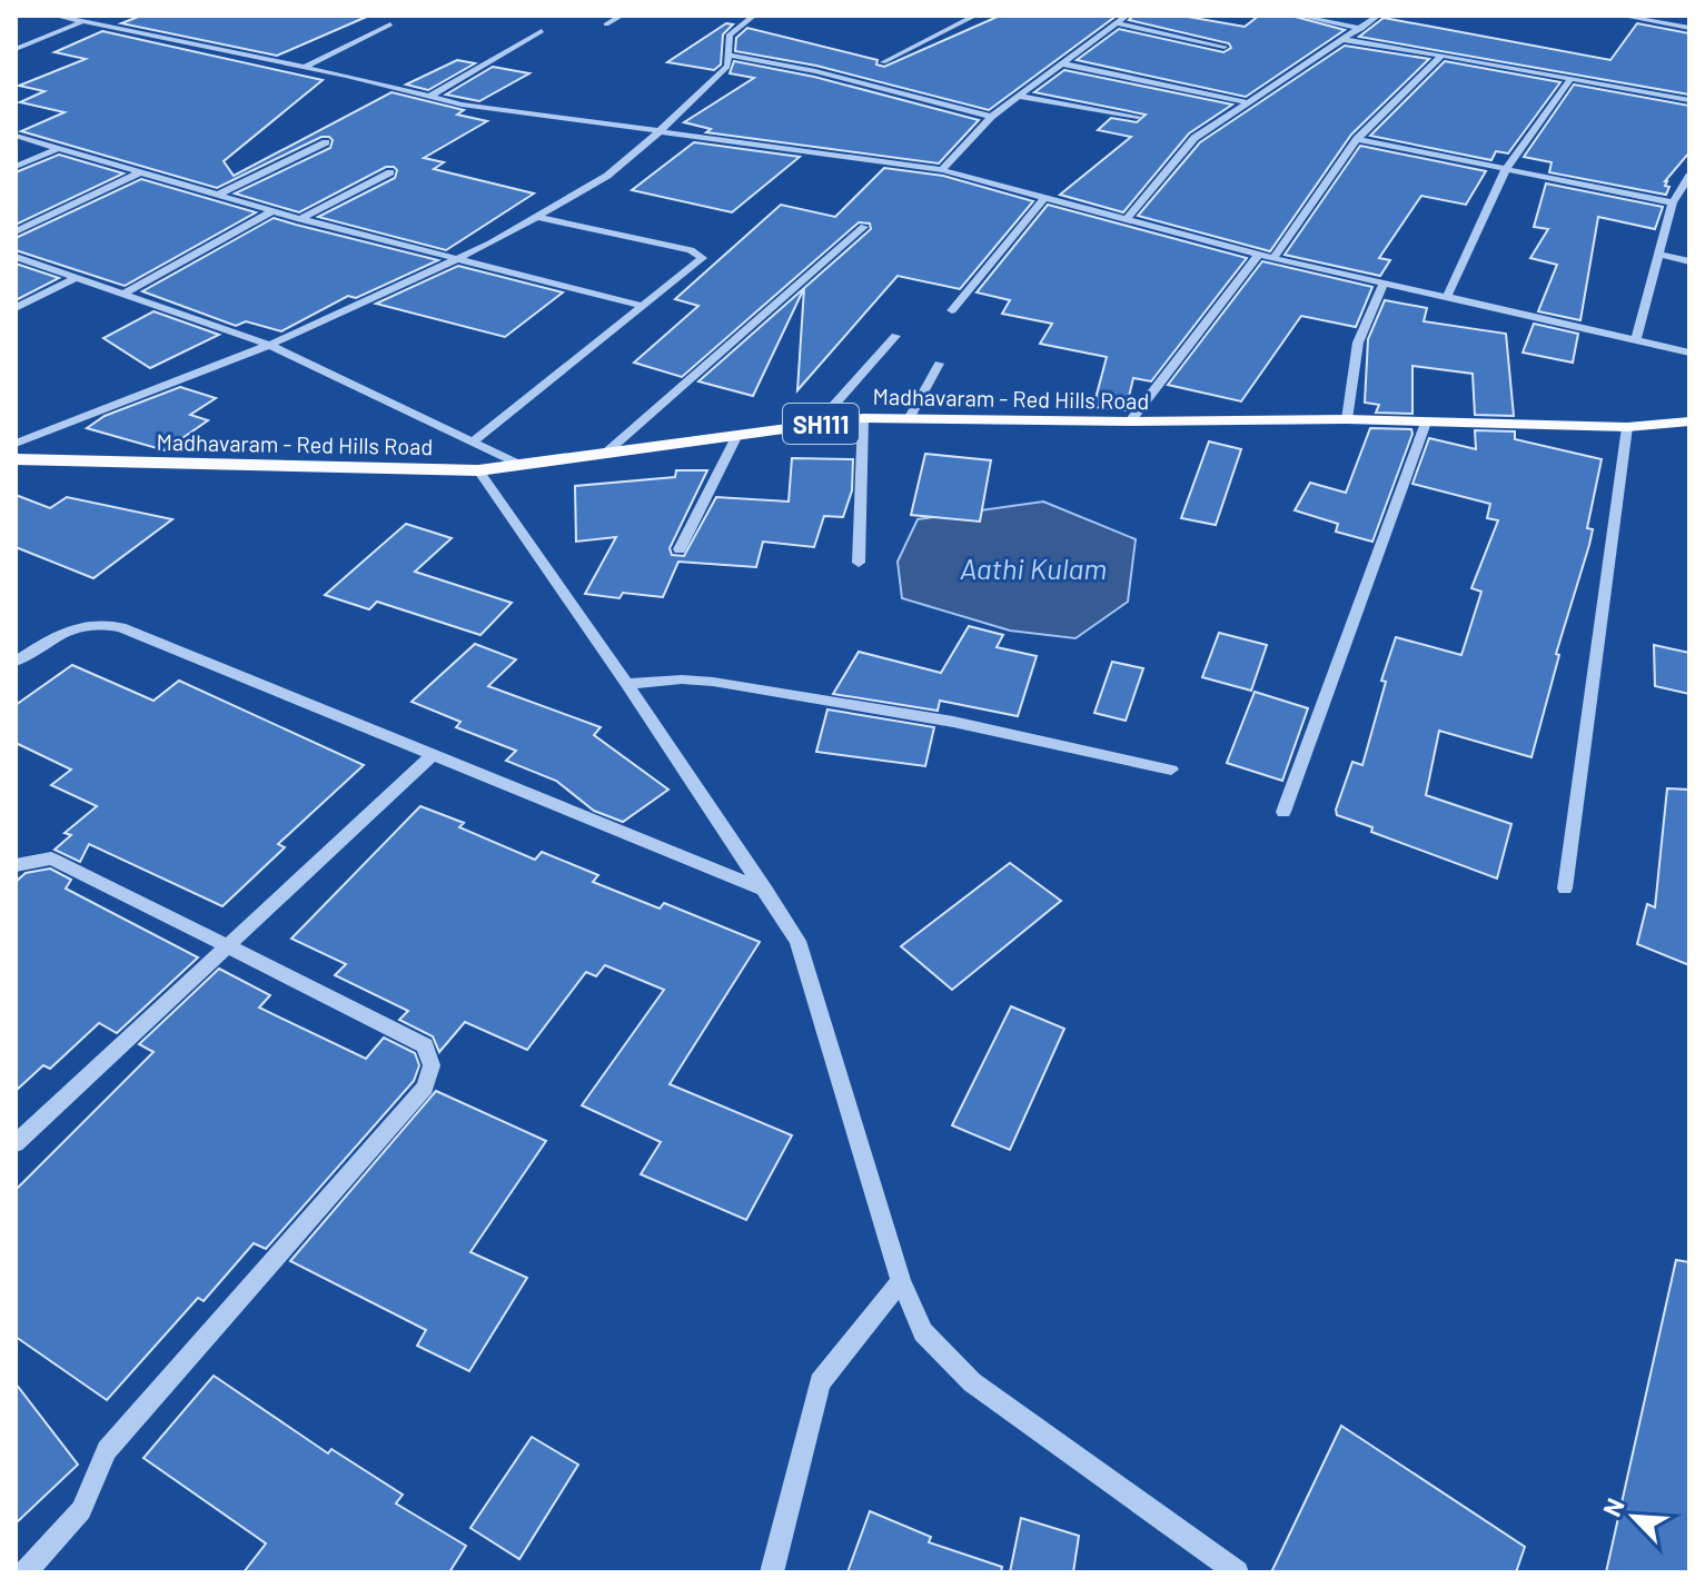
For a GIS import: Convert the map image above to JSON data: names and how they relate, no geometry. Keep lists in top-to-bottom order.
{
  "streets": {
    "main road": ["Madhavaram - Red Hills Road", "SH111"]
  },
  "water": ["Aathi Kulam"],
  "north": "top left"
}
